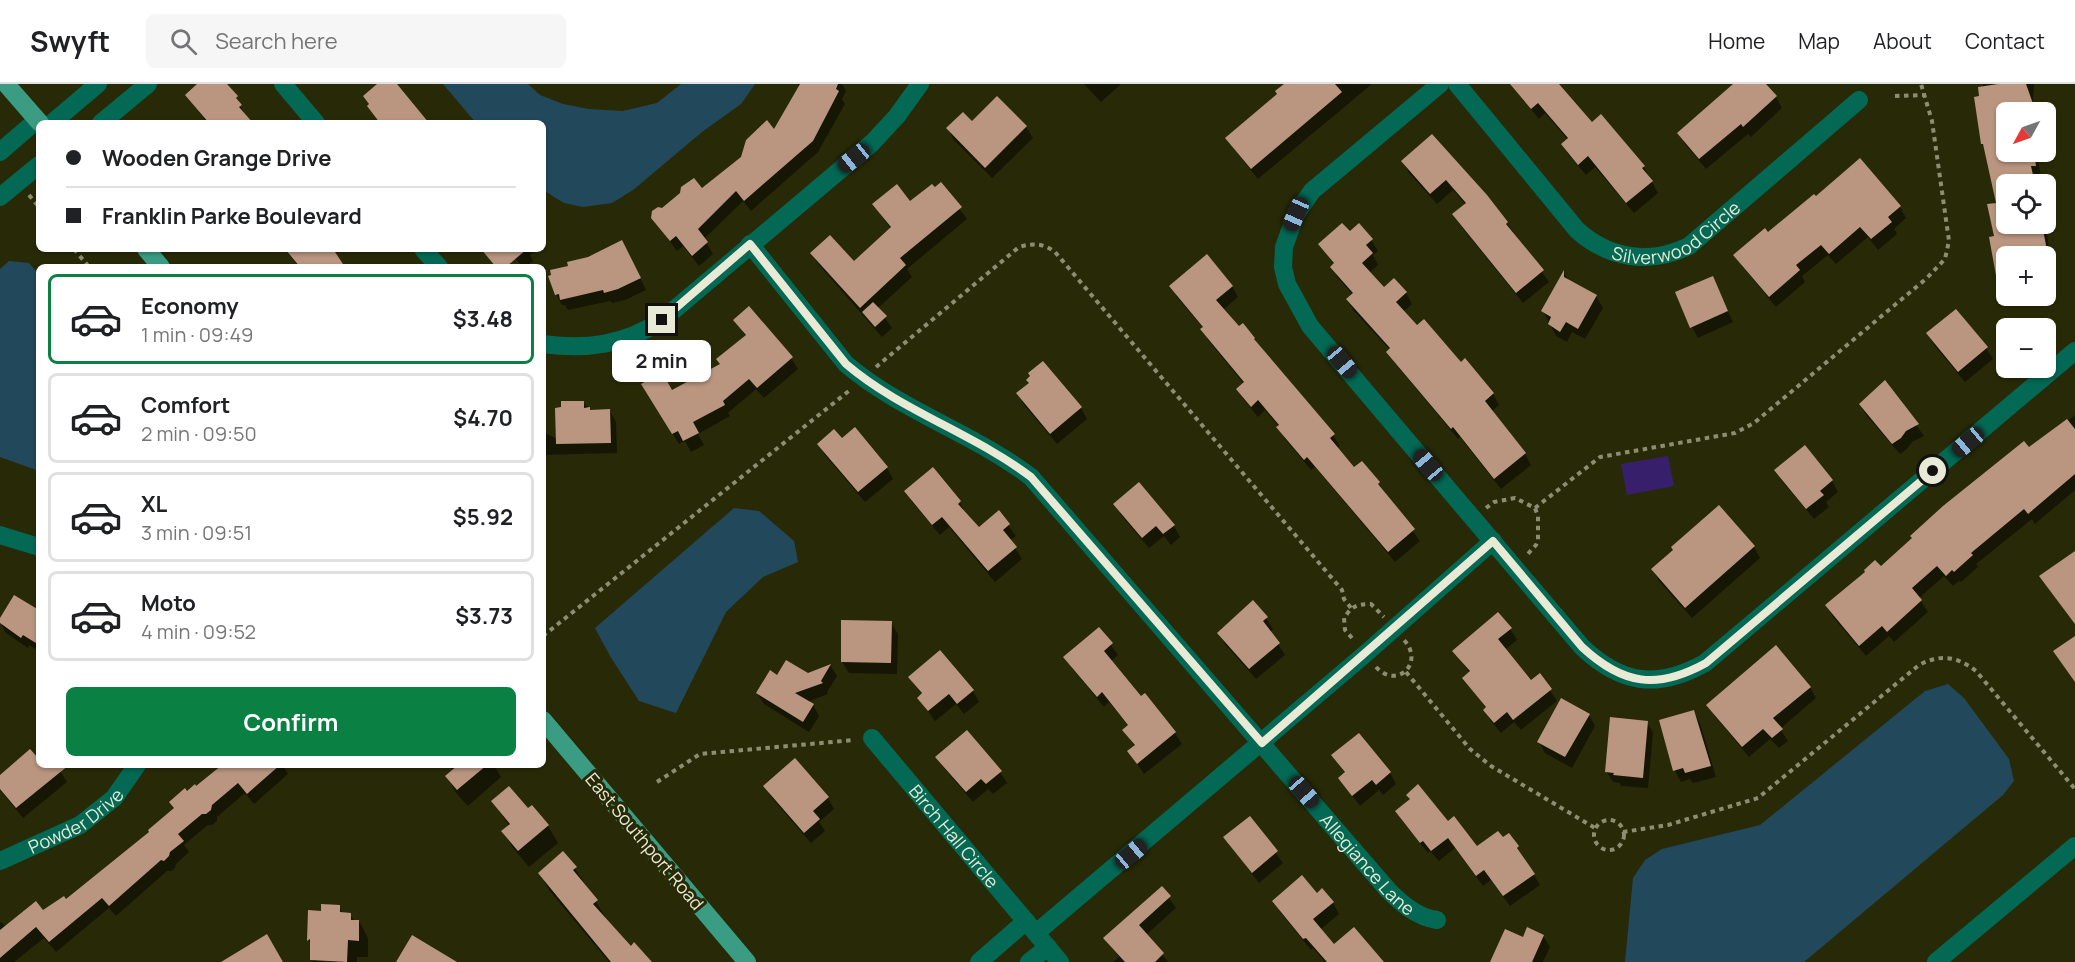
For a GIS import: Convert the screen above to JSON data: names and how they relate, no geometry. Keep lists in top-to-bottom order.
{
  "streets": {
    "main road": ["East Southport Road"],
    "street": [
      "Silverwood Circle",
      "Powder Drive",
      "Birch Hall Circle",
      "Allegiance Lane"
    ]
  },
  "north": "bottom left",
  "page": {
    "header": "Swyft",
    "search": "Search here",
    "nav": [
      "Home",
      "Map",
      "About",
      "Contact"
    ],
    "map_buttons": ["+", "−"],
    "banner": ["Wooden Grange Drive", "Franklin Parke Boulevard"],
    "list": [
      {
        "name": "Economy",
        "note": "1 min · 09:49",
        "value": "$3.48"
      },
      {
        "name": "Comfort",
        "note": "2 min · 09:50",
        "value": "$4.70"
      },
      {
        "name": "XL",
        "note": "3 min · 09:51",
        "value": "$5.92"
      },
      {
        "name": "Moto",
        "note": "4 min · 09:52",
        "value": "$3.73"
      }
    ],
    "bubble": "2 min",
    "buttons": "Confirm"
  }
}
